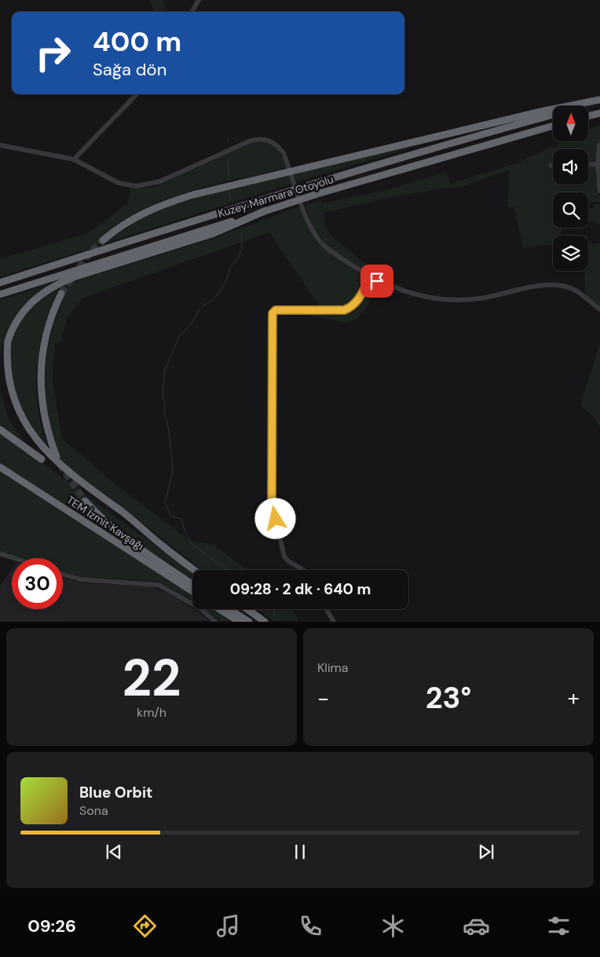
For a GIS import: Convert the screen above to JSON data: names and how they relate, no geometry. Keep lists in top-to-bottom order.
{
  "streets": {
    "highway": ["Kuzey Marmara Otoyolu", "TEM İzmit Kavşağı"]
  },
  "north": "top",
  "page": {
    "turn": ["400 m", "Sağa dön"],
    "limit": "30",
    "trip": "09:28 · 2 dk · 640 m",
    "tile": [
      ["22", "km/h"],
      "Klima"
    ],
    "heat": ["−", "23°", "+"],
    "song": ["Blue Orbit", "Sona"],
    "tabs": "09:26"
  }
}
